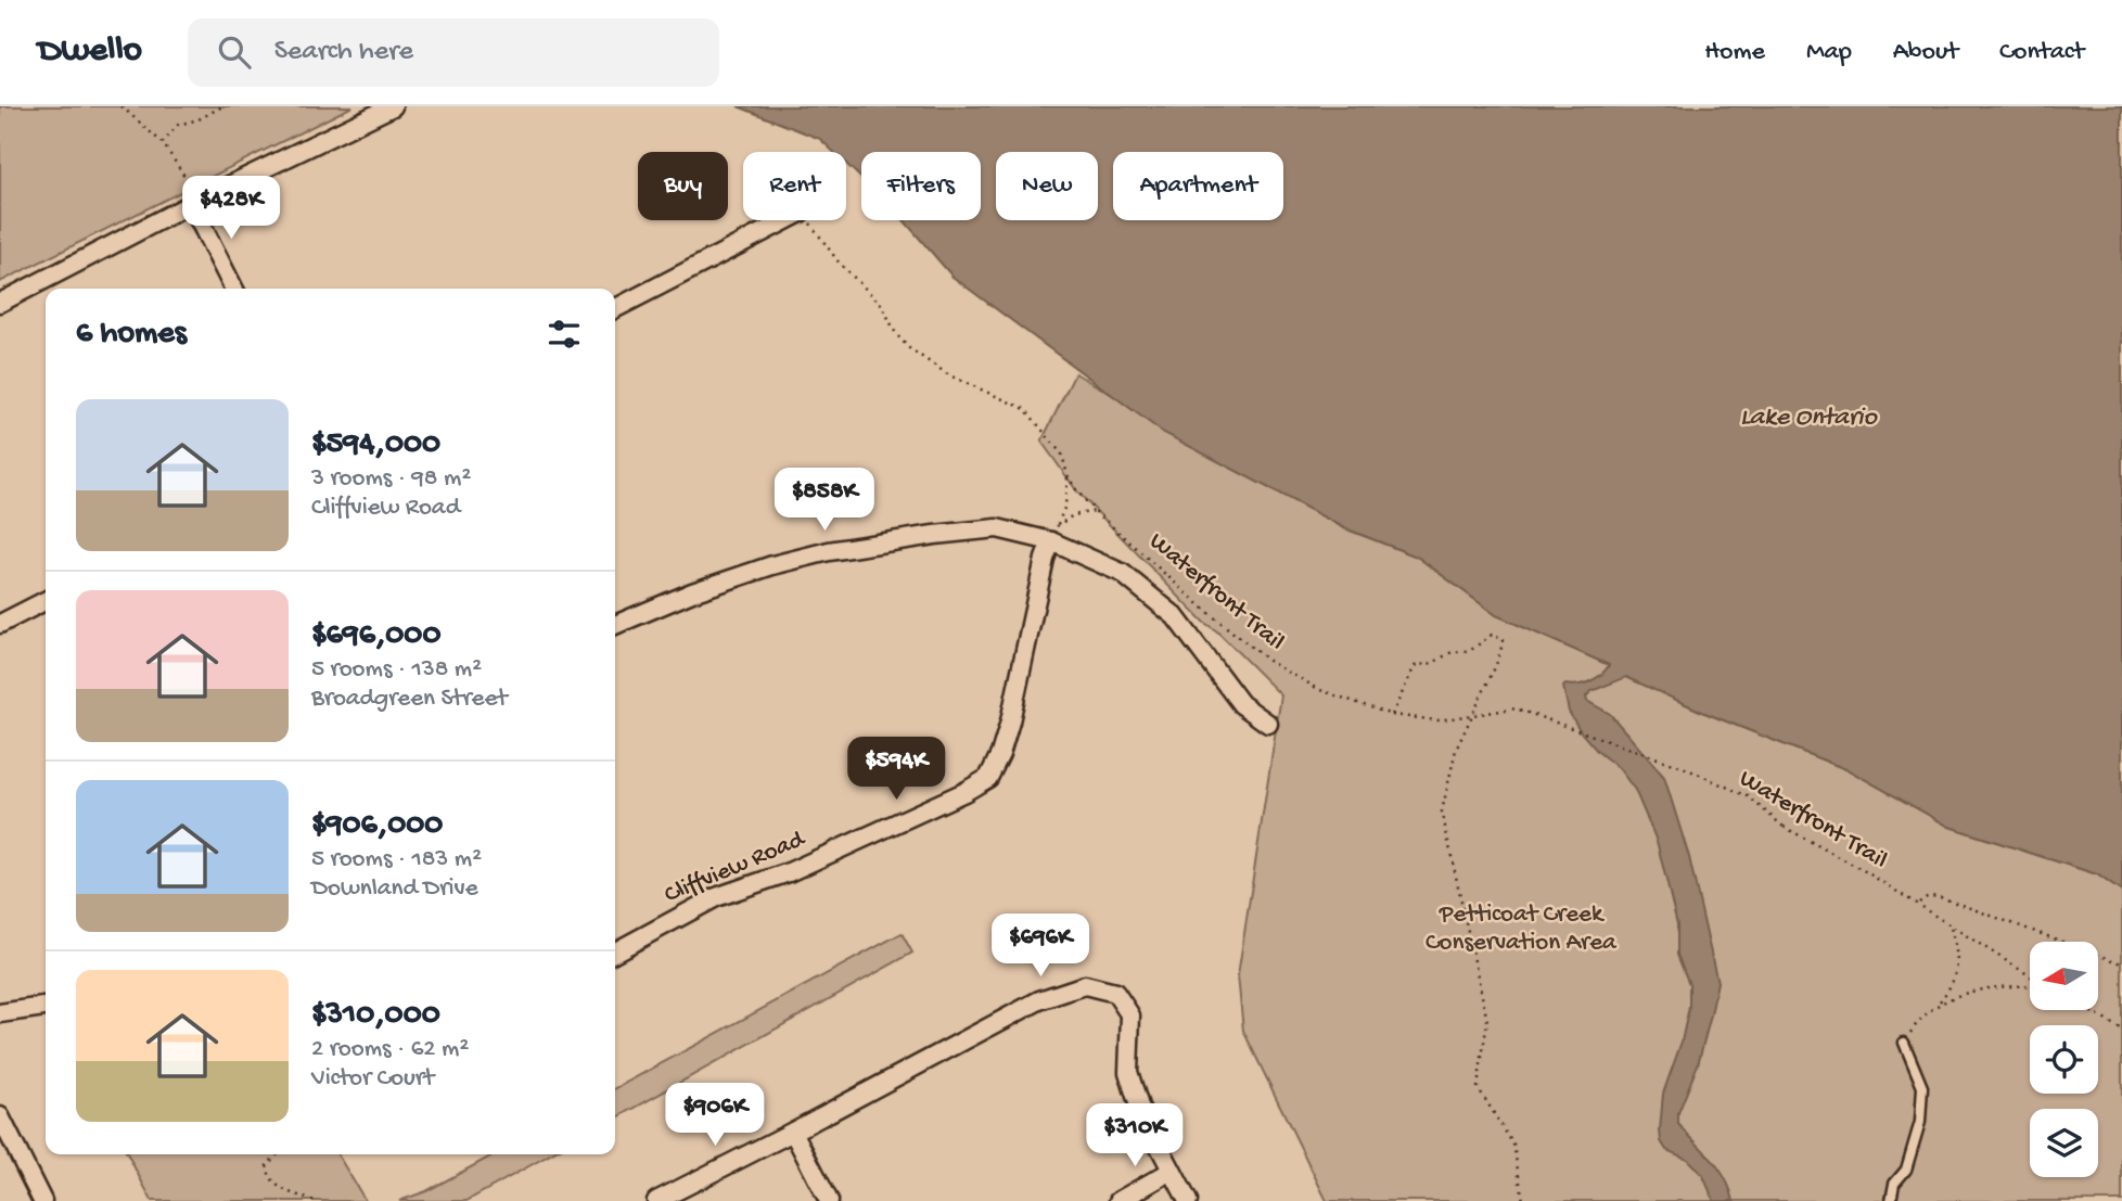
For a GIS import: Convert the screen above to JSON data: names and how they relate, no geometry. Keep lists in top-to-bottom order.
{
  "streets": {
    "street": ["Cliffview Road"],
    "path": ["Waterfront Trail"]
  },
  "water": ["Lake Ontario"],
  "parks": ["Petticoat Creek Conservation Area"],
  "north": "left",
  "page": {
    "header": "Dwello",
    "search": "Search here",
    "nav": [
      "Home",
      "Map",
      "About",
      "Contact"
    ],
    "chip": [
      "Buy",
      "Rent",
      "Filters",
      "New",
      "Apartment"
    ],
    "price": [
      "$428K",
      "$858K",
      "$594K",
      "$696K",
      "$906K",
      "$310K"
    ],
    "heading": "6 homes",
    "list": [
      {
        "name": "$594,000",
        "note": "3 rooms · 98 m² · Cliffview Road"
      },
      {
        "name": "$696,000",
        "note": "5 rooms · 138 m² · Broadgreen Street"
      },
      {
        "name": "$906,000",
        "note": "5 rooms · 183 m² · Downland Drive"
      },
      {
        "name": "$310,000",
        "note": "2 rooms · 62 m² · Victor Court"
      }
    ]
  }
}
